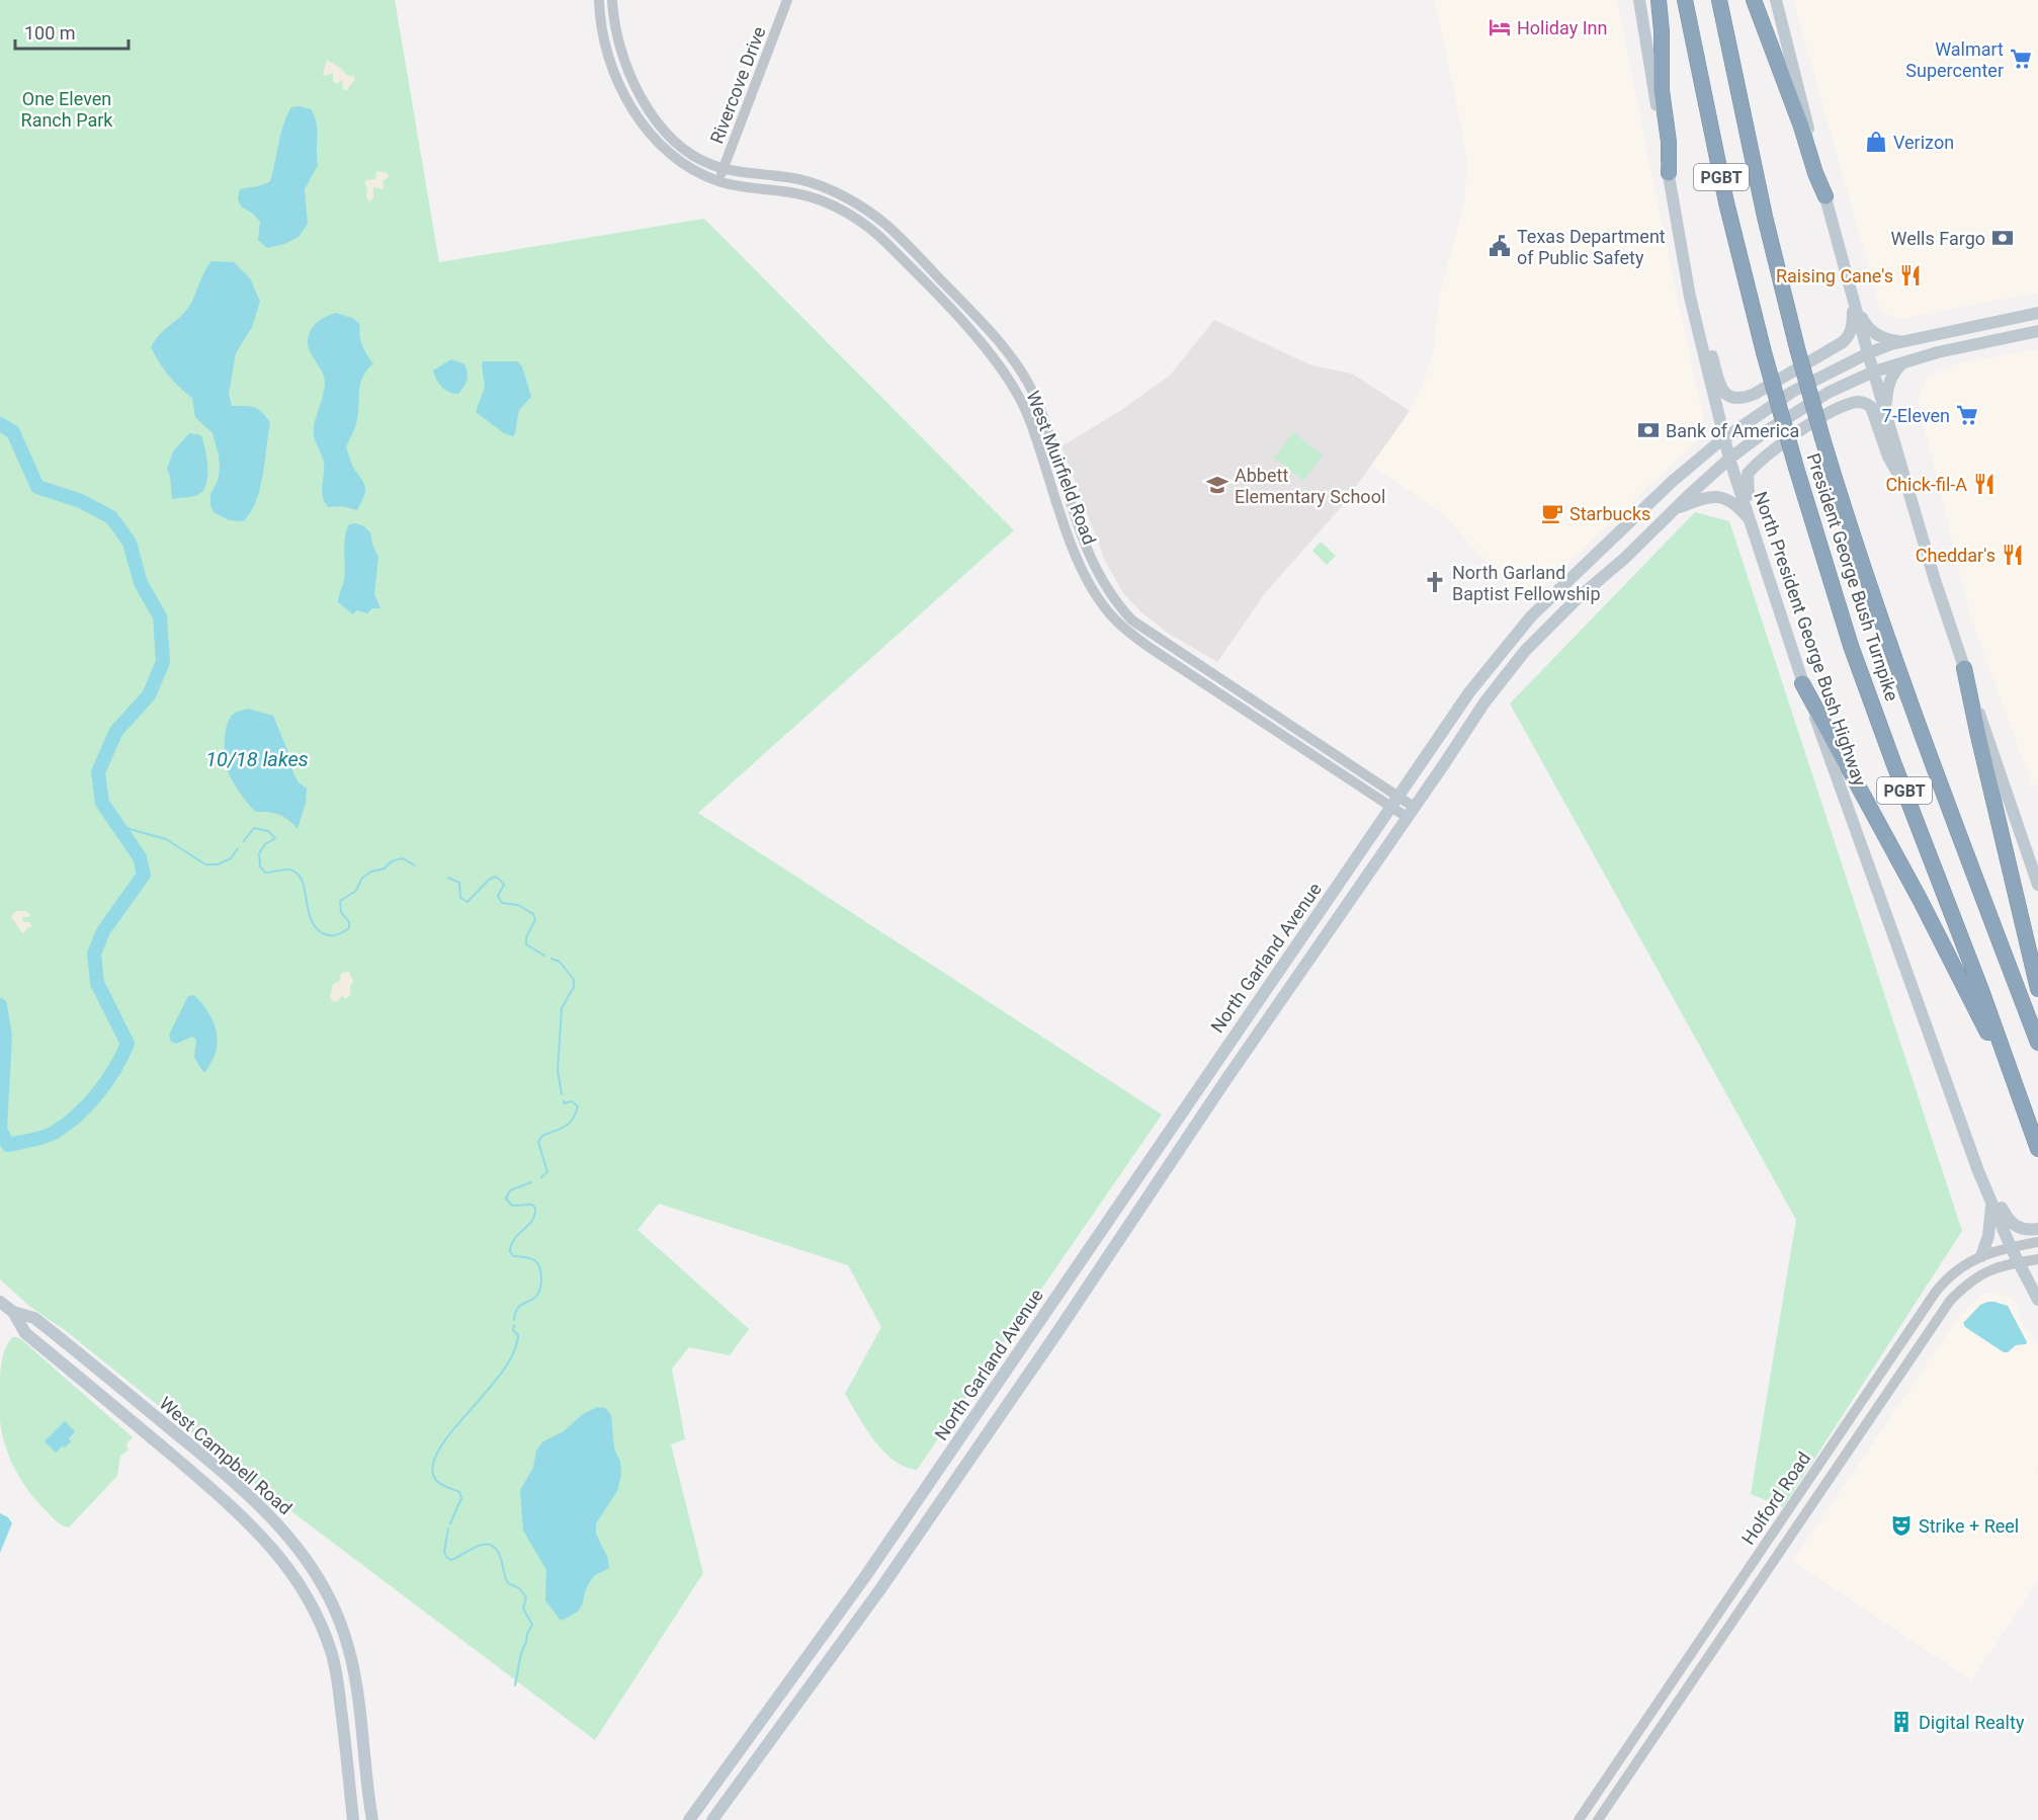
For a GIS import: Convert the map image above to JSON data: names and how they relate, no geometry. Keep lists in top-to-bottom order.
{
  "streets": {
    "highway": ["PGBT", "President George Bush Turnpike"],
    "main road": ["North President George Bush Highway", "North Garland Avenue", "West Campbell Road"],
    "street": ["Rivercove Drive", "West Muirfield Road", "Holford Road"]
  },
  "crossings": [
    ["Rivercove Drive", "West Muirfield Road"],
    ["West Muirfield Road", "North Garland Avenue"],
    ["North President George Bush Highway", "North Garland Avenue"],
    ["North President George Bush Highway", "Holford Road"]
  ],
  "water": ["10/18 lakes"],
  "parks": ["One Eleven Ranch Park"],
  "places": {
    "hotel": ["Holiday Inn"],
    "supermarket": ["Walmart Supercenter", "7-Eleven"],
    "shop": ["Verizon"],
    "bank": ["Wells Fargo", "Bank of America"],
    "public building": ["Texas Department of Public Safety"],
    "restaurant": ["Raising Cane's", "Chick-fil-A", "Cheddar's"],
    "school or university": ["Abbett Elementary School"],
    "cafe": ["Starbucks"],
    "church": ["North Garland Baptist Fellowship"],
    "theatre": ["Strike + Reel"],
    "building": ["Digital Realty"]
  },
  "scale_bar": "100 m"
}
